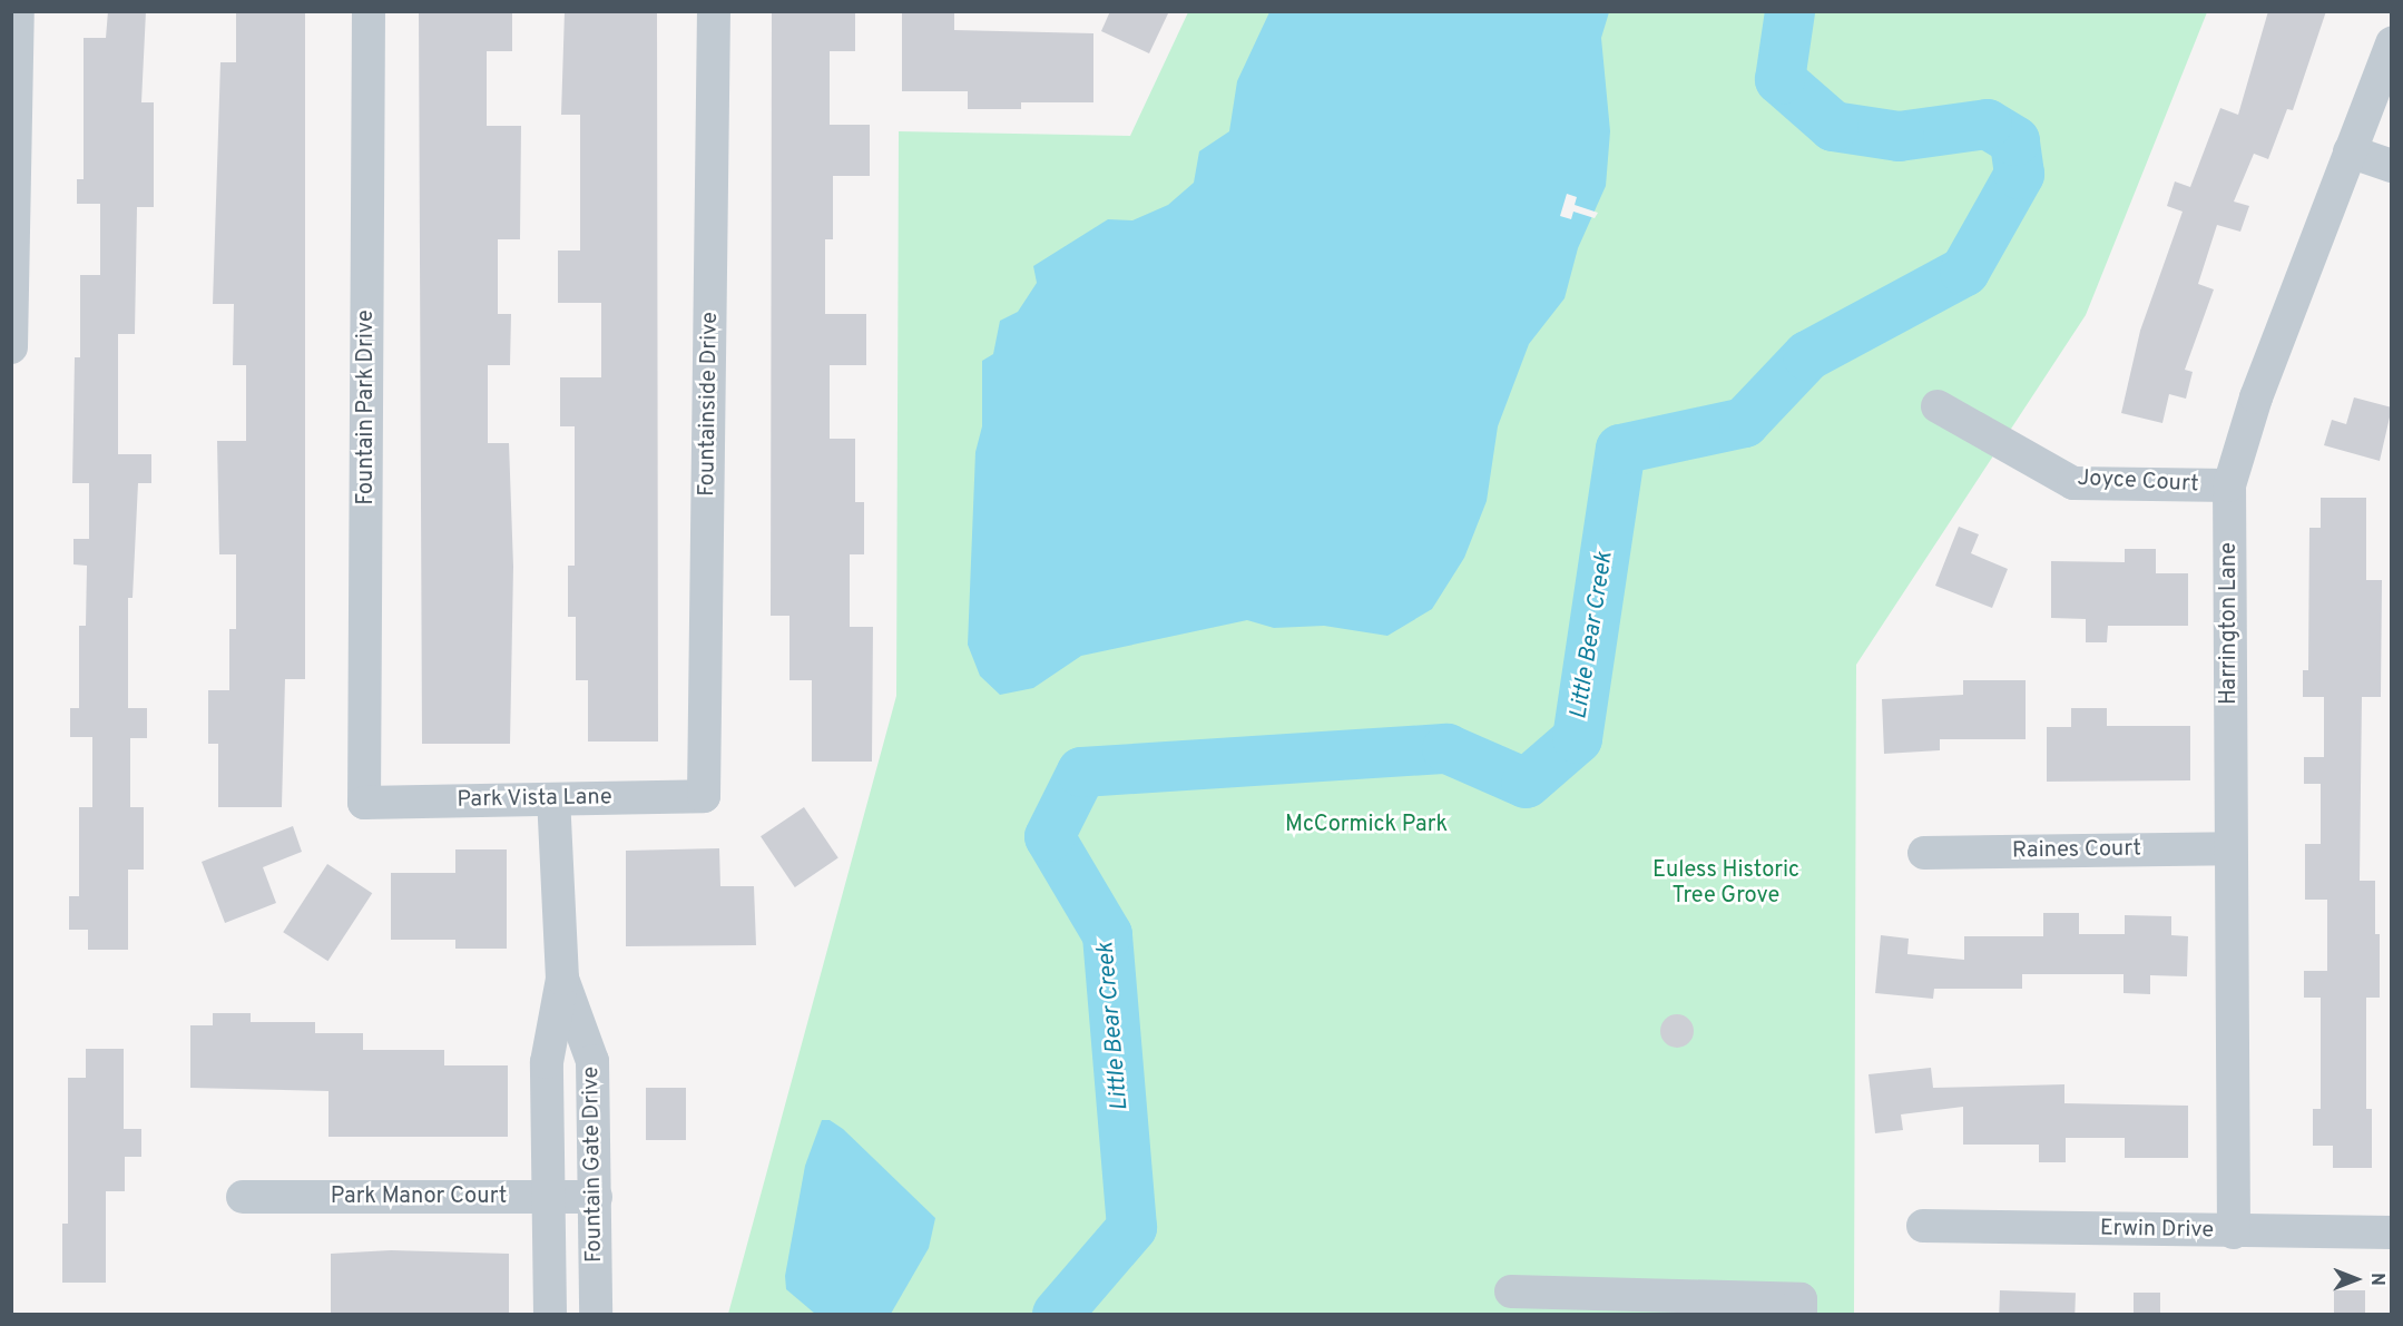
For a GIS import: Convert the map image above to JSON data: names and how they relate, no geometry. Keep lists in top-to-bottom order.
{
  "streets": {
    "street": [
      "Fountainside Drive",
      "Fountain Park Drive",
      "Joyce Court",
      "Harrington Lane",
      "Park Vista Lane",
      "Raines Court",
      "Fountain Gate Drive",
      "Park Manor Court",
      "Erwin Drive"
    ]
  },
  "crossings": [
    ["Fountainside Drive", "Park Vista Lane"],
    ["Fountain Park Drive", "Park Vista Lane"],
    ["Joyce Court", "Harrington Lane"],
    ["Harrington Lane", "Raines Court"],
    ["Harrington Lane", "Erwin Drive"],
    ["Park Vista Lane", "Fountain Gate Drive"],
    ["Fountain Gate Drive", "Park Manor Court"]
  ],
  "water": ["Little Bear Creek"],
  "parks": ["McCormick Park", "Euless Historic Tree Grove"],
  "north": "right"
}
